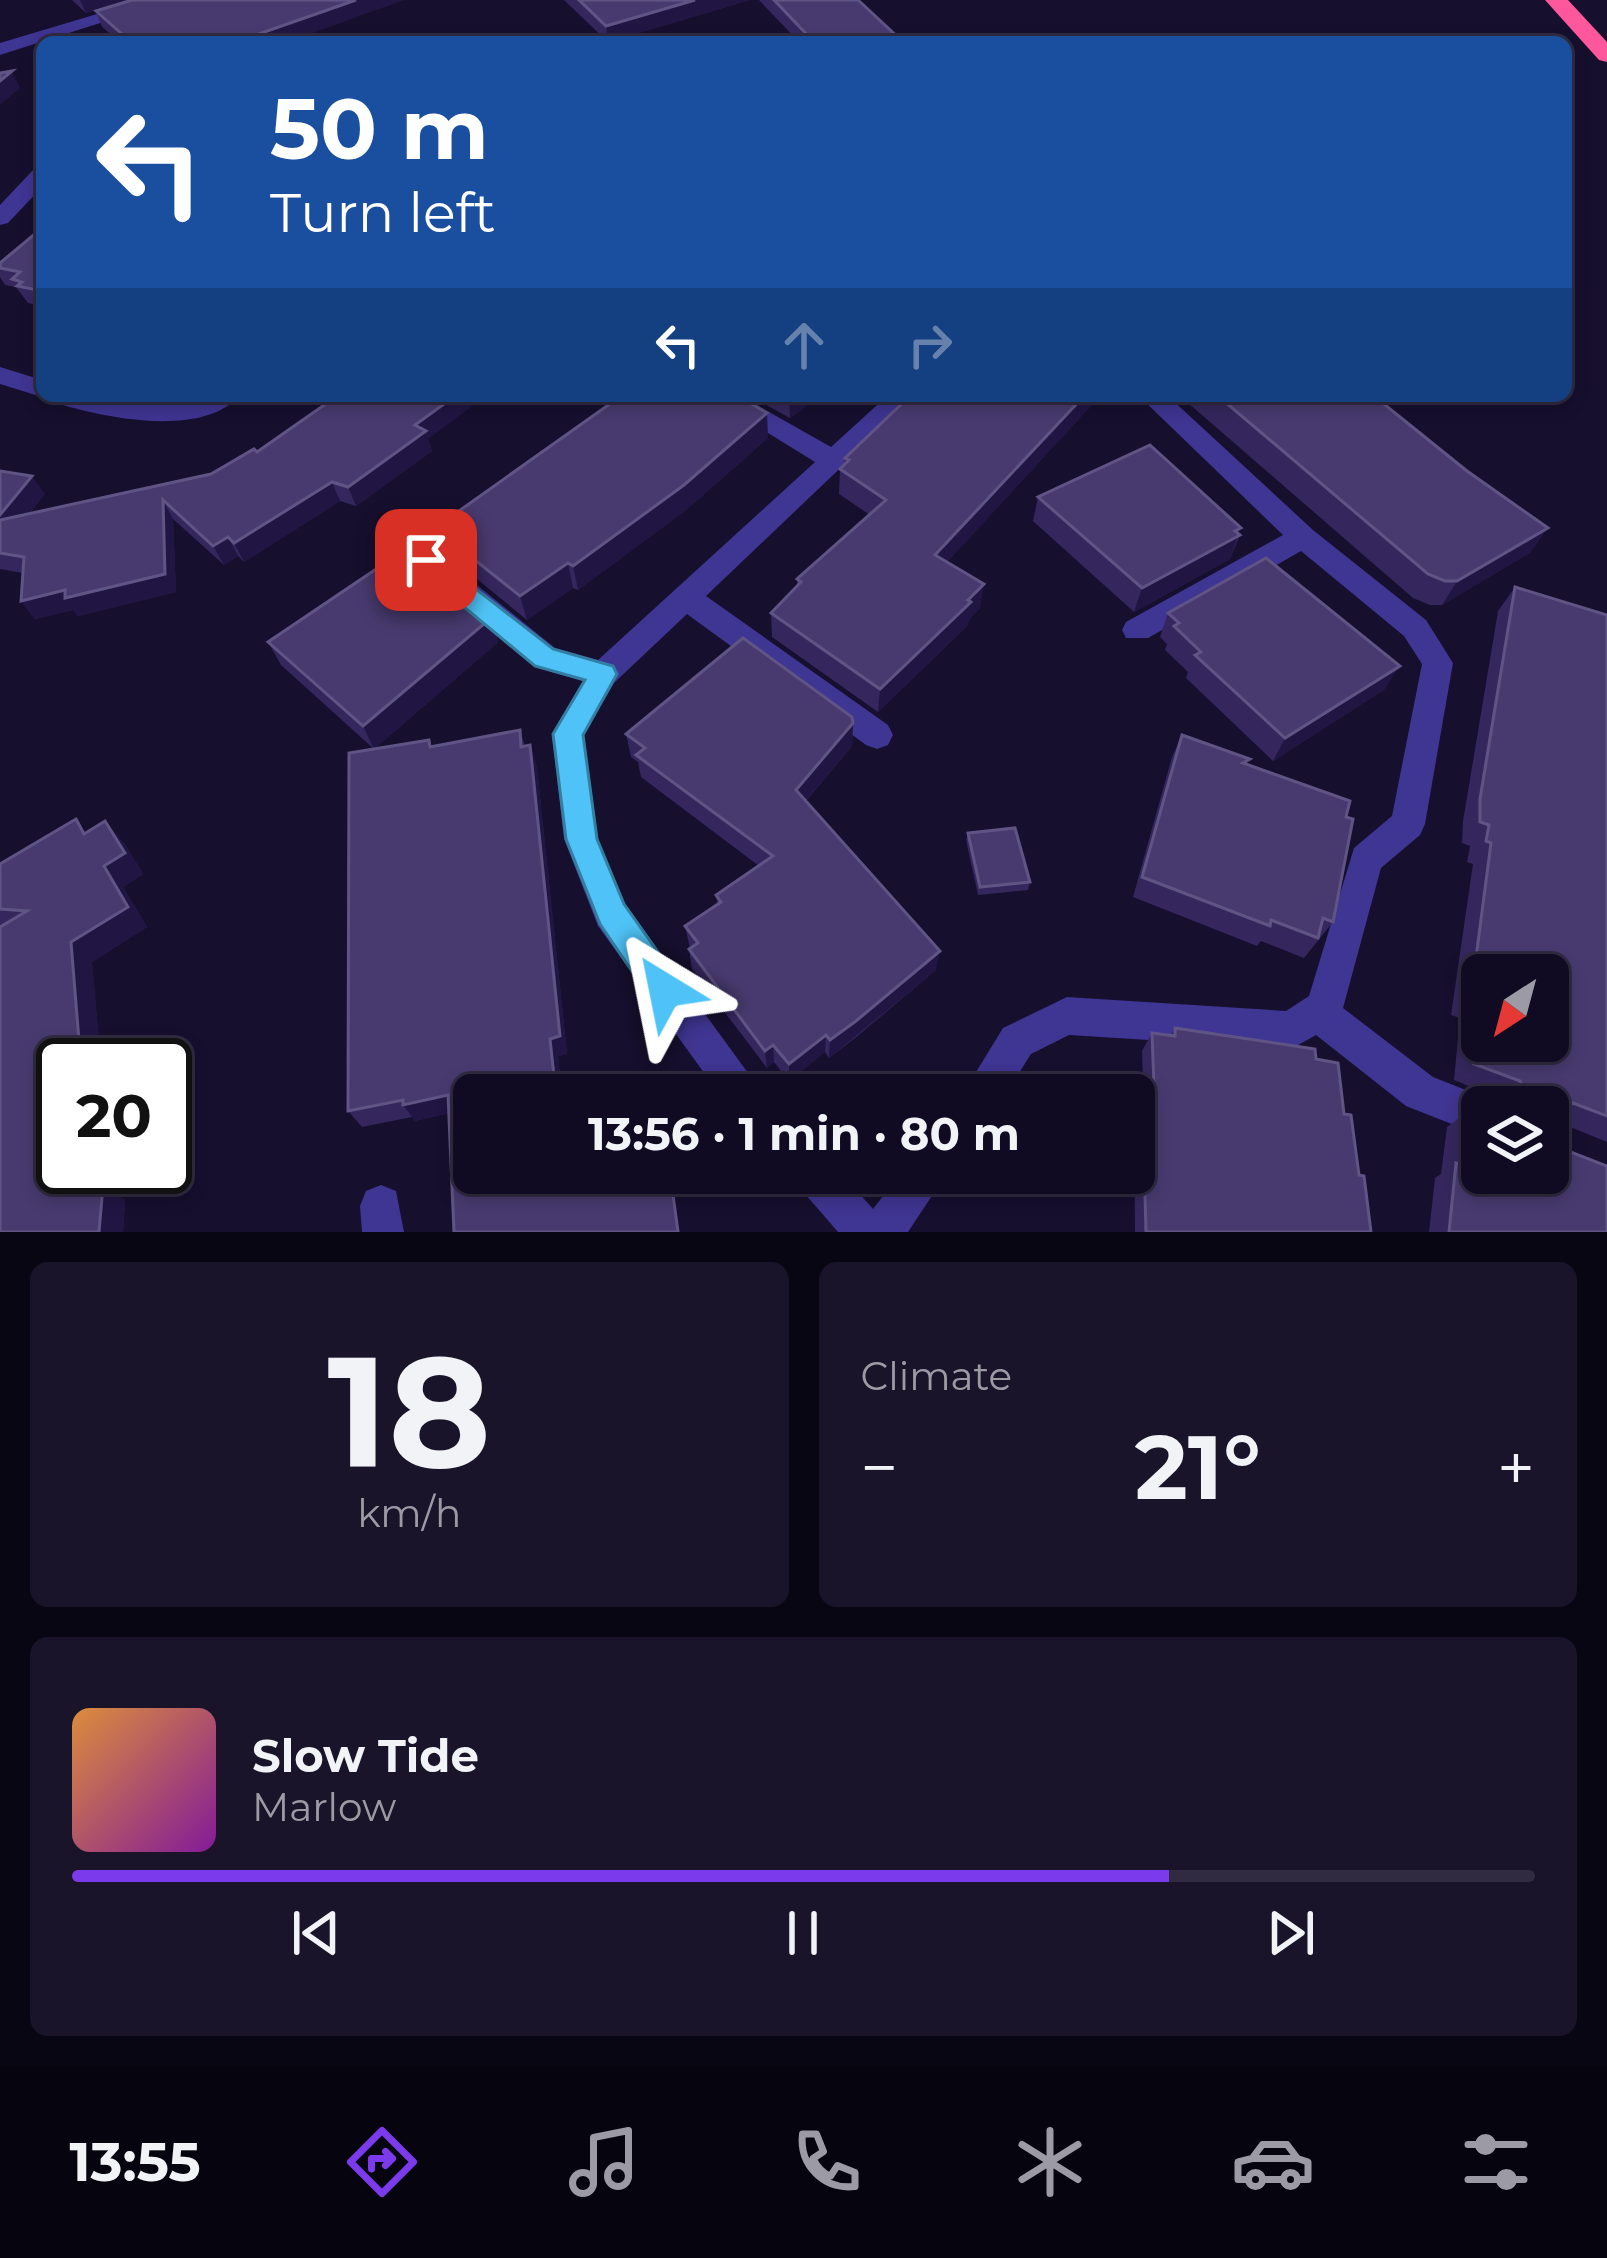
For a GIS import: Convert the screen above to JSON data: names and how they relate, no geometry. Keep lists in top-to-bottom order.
{
  "north": "bottom left",
  "page": {
    "turn": ["50 m", "Turn left"],
    "limit": "20",
    "trip": "13:56 · 1 min · 80 m",
    "tile": [
      ["18", "km/h"],
      "Climate"
    ],
    "heat": ["−", "21°", "+"],
    "song": ["Slow Tide", "Marlow"],
    "tabs": "13:55"
  }
}
